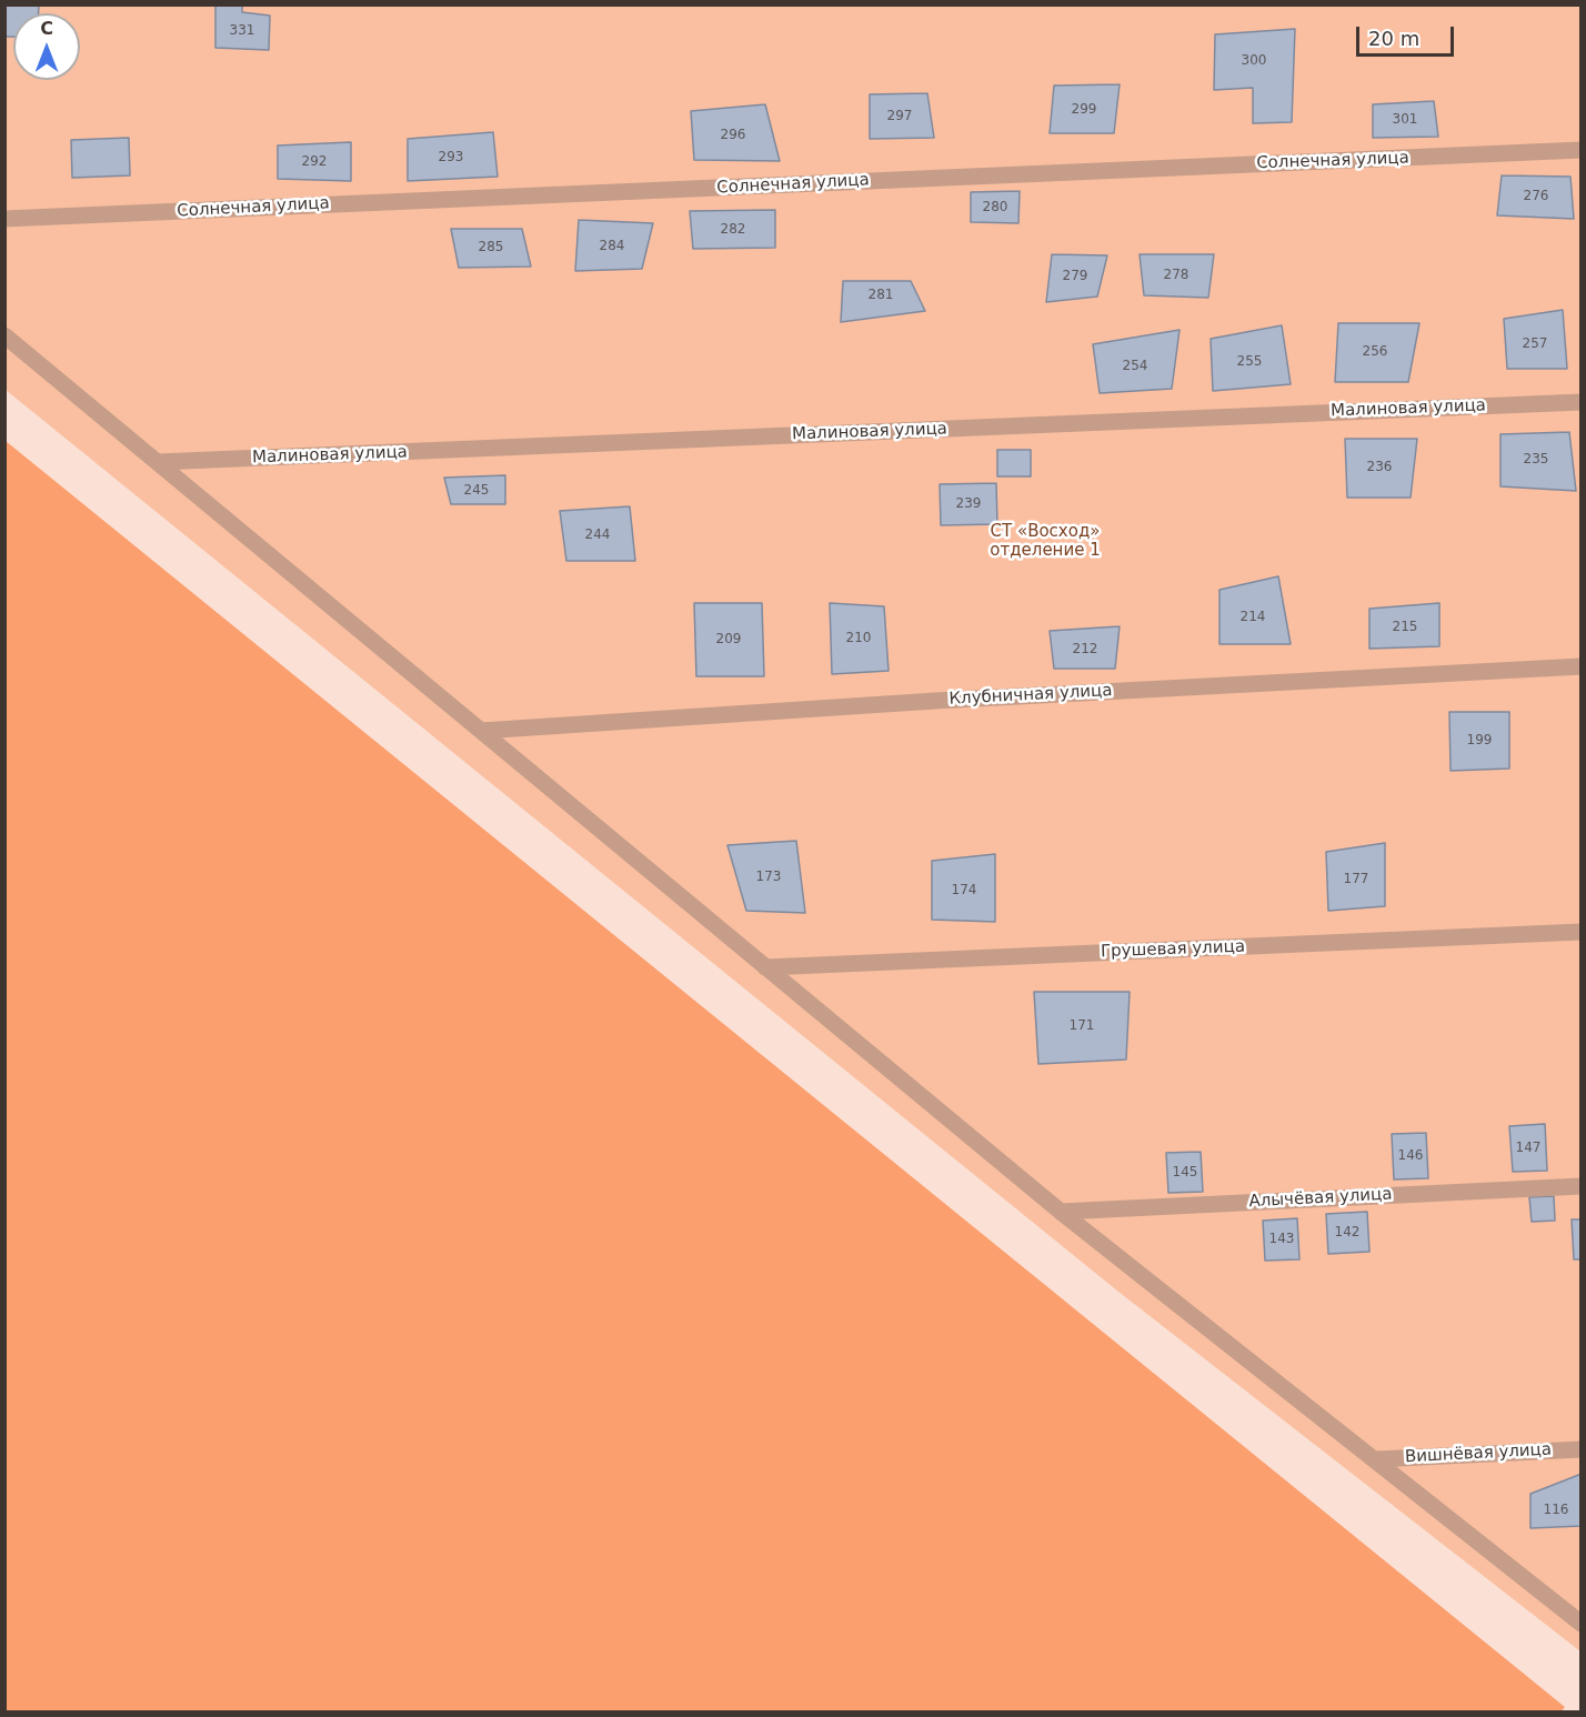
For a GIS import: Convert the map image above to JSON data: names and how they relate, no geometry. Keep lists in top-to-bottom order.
{
  "streets": {
    "street": [
      "Солнечная улица",
      "Малиновая улица",
      "Клубничная улица",
      "Грушевая улица",
      "Алычёвая улица",
      "Вишнёвая улица"
    ]
  },
  "parks": ["СТ «Восход» отделение 1"],
  "house_numbers": [
    "331",
    "300",
    "299",
    "297",
    "301",
    "296",
    "293",
    "292",
    "276",
    "280",
    "282",
    "284",
    "285",
    "278",
    "279",
    "281",
    "257",
    "256",
    "255",
    "254",
    "235",
    "236",
    "245",
    "239",
    "244",
    "214",
    "215",
    "210",
    "209",
    "212",
    "199",
    "173",
    "177",
    "174",
    "171",
    "147",
    "146",
    "145",
    "142",
    "143",
    "116"
  ],
  "scale_bar": "20 m",
  "north": "top"
}
